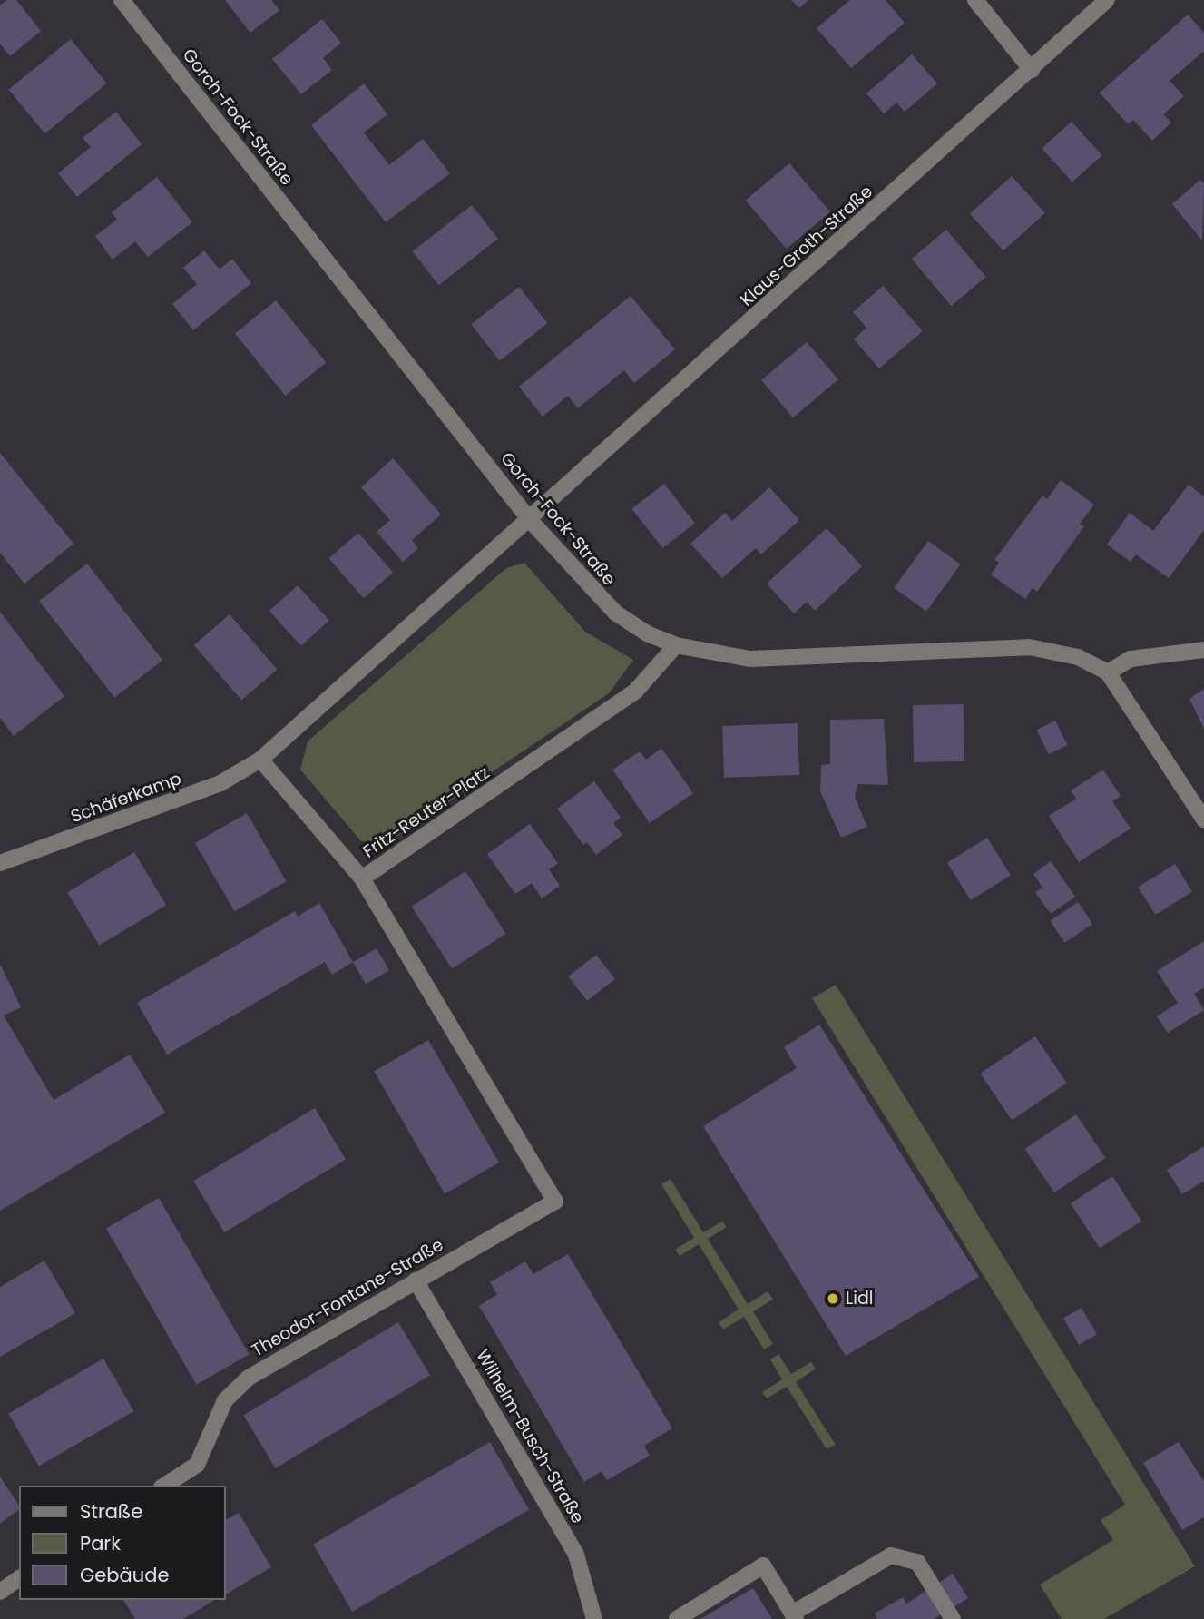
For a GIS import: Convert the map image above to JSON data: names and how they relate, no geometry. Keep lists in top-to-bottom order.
{
  "streets": {
    "street": [
      "Gorch-Fock-Straße",
      "Klaus-Groth-Straße",
      "Schäferkamp",
      "Fritz-Reuter-Platz",
      "Theodor-Fontane-Straße",
      "Wilhelm-Busch-Straße"
    ]
  },
  "crossings": [
    ["Gorch-Fock-Straße", "Klaus-Groth-Straße"],
    ["Gorch-Fock-Straße", "Fritz-Reuter-Platz"],
    ["Schäferkamp", "Fritz-Reuter-Platz"],
    ["Fritz-Reuter-Platz", "Theodor-Fontane-Straße"],
    ["Theodor-Fontane-Straße", "Wilhelm-Busch-Straße"]
  ],
  "places": ["Lidl"],
  "legend": ["Straße", "Park", "Gebäude"]
}
